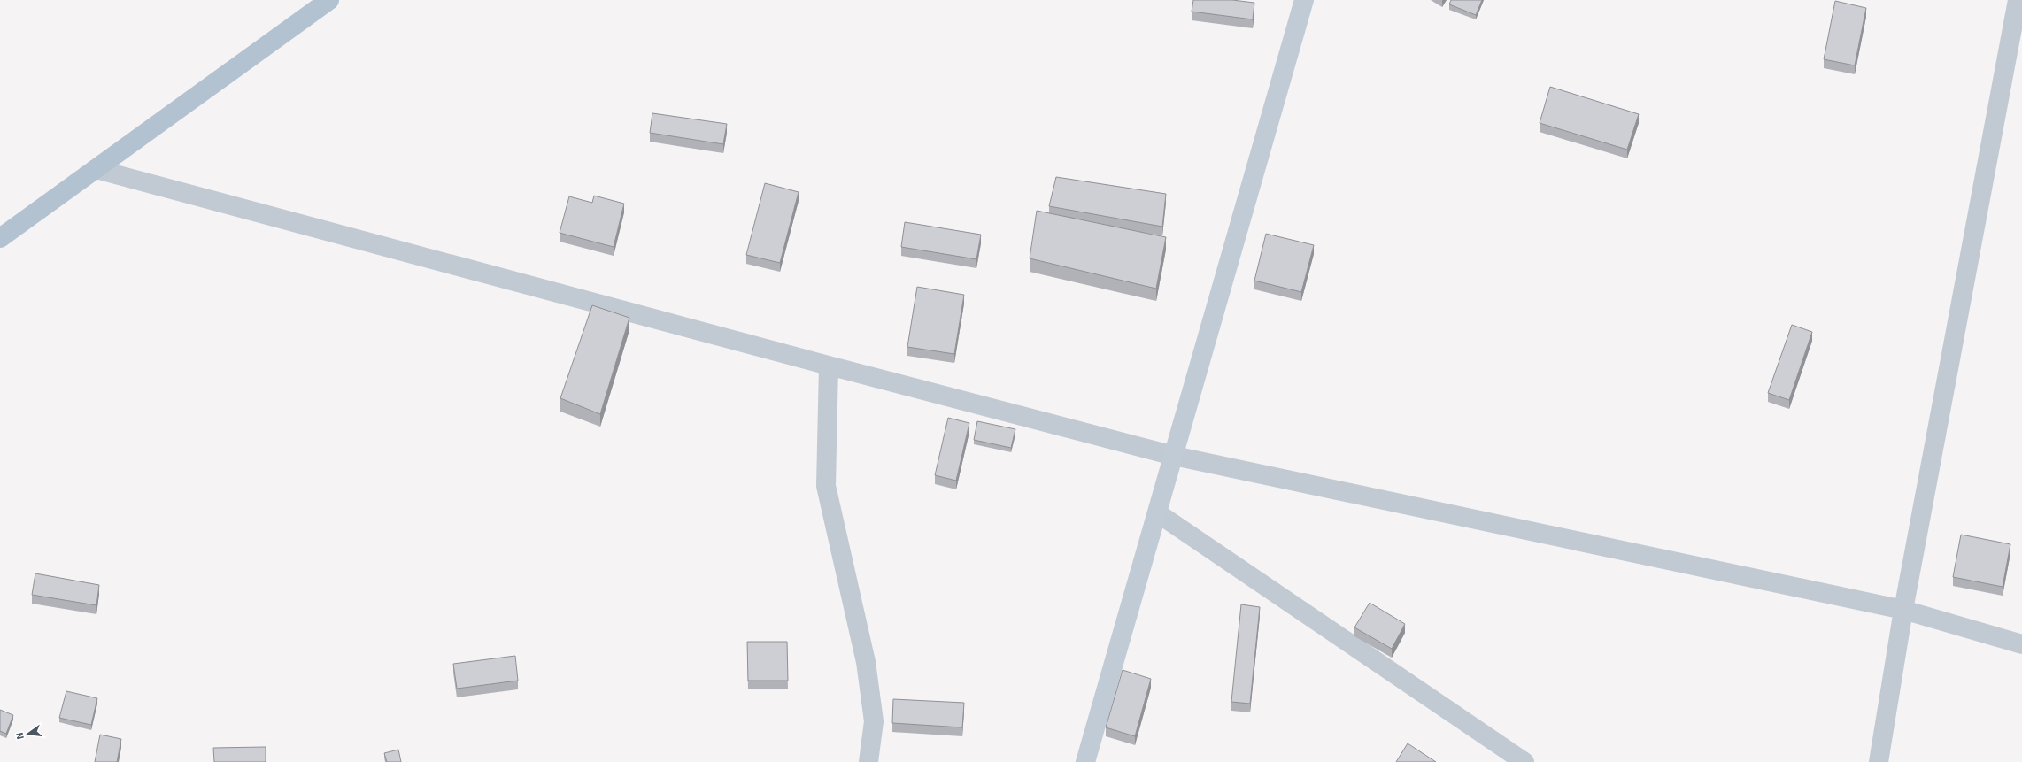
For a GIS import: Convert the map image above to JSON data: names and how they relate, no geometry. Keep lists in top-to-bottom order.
{
  "north": "left"
}
